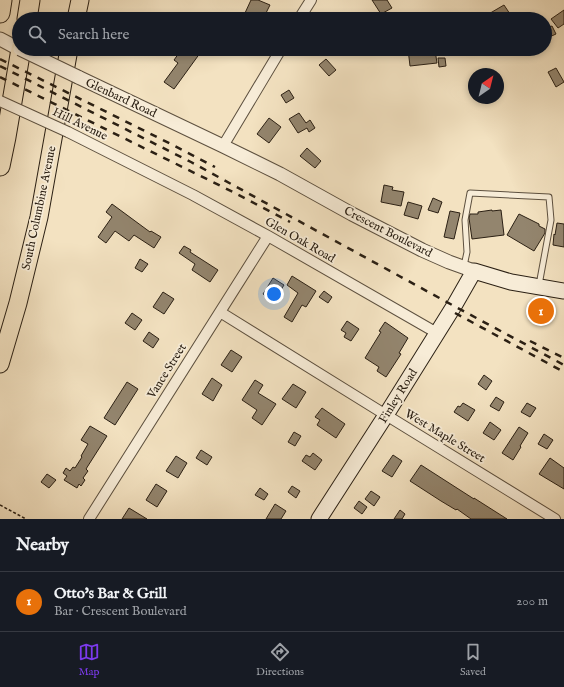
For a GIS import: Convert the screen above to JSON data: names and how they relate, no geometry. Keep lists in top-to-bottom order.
{
  "streets": {
    "main road": ["South Columbine Avenue", "Crescent Boulevard", "Finley Road"],
    "street": [
      "Glenbard Road",
      "Hill Avenue",
      "Glen Oak Road",
      "Vance Street",
      "West Maple Street"
    ]
  },
  "crossings": [
    ["Glenbard Road", "Crescent Boulevard"],
    ["Hill Avenue", "Glen Oak Road"],
    ["Crescent Boulevard", "Finley Road"],
    ["Glen Oak Road", "Vance Street"],
    ["Glen Oak Road", "Finley Road"],
    ["Vance Street", "West Maple Street"],
    ["Finley Road", "West Maple Street"]
  ],
  "north": "top right",
  "page": {
    "search": "Search here",
    "pins": "1",
    "heading": "Nearby",
    "list": [
      {
        "mark": "1",
        "name": "Otto's Bar & Grill",
        "note": "Bar · Crescent Boulevard",
        "value": "200 m"
      }
    ],
    "nav": ["Map", "Directions", "Saved"]
  }
}
